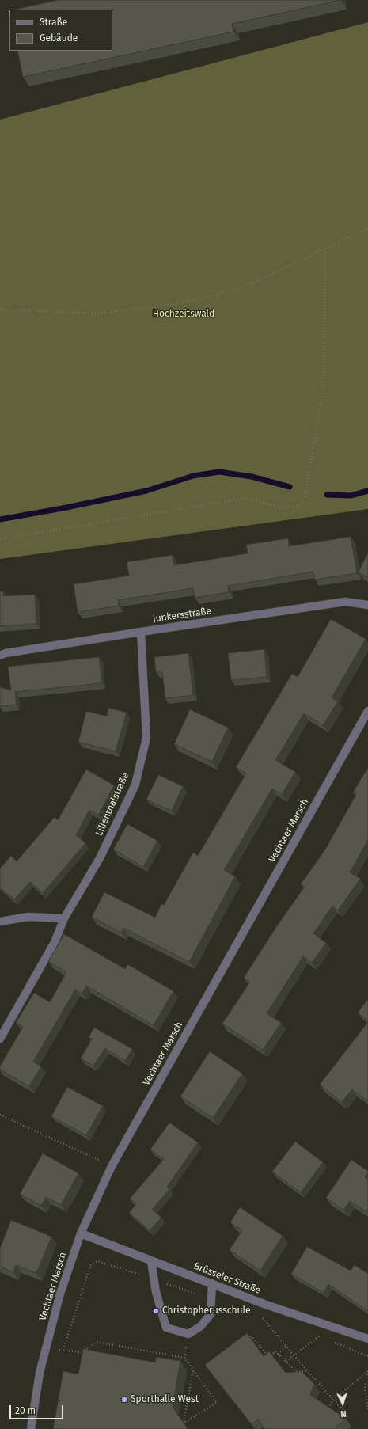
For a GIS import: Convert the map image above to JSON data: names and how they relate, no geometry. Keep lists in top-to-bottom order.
{
  "streets": {
    "street": [
      "Junkersstraße",
      "Lilienthalstraße",
      "Vechtaer Marsch",
      "Brüsseler Straße"
    ]
  },
  "crossings": [
    ["Junkersstraße", "Lilienthalstraße"],
    ["Vechtaer Marsch", "Brüsseler Straße"]
  ],
  "parks": ["Hochzeitswald"],
  "places": ["Christopherusschule", "Sporthalle West"],
  "legend": ["Straße", "Gebäude"],
  "scale_bar": "20 m",
  "north": "bottom"
}
